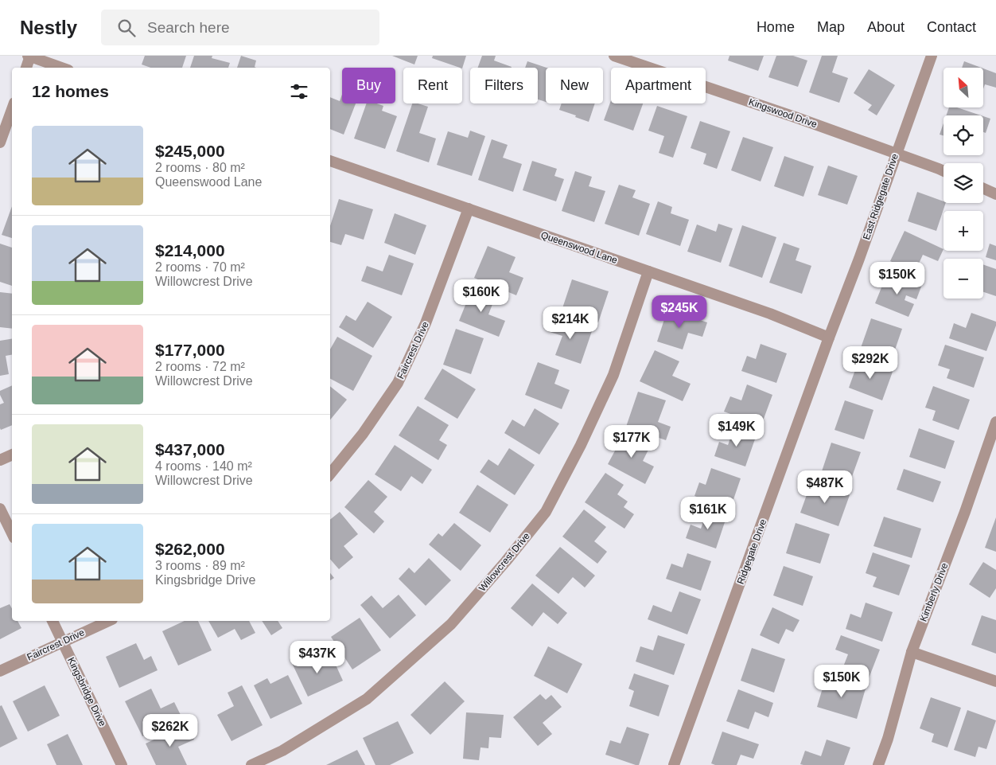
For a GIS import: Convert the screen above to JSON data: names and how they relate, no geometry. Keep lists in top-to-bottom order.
{
  "streets": {
    "street": [
      "Kingswood Drive",
      "East Ridgegate Drive",
      "Queenswood Lane",
      "Faircrest Drive",
      "Ridgegate Drive",
      "Willowcrest Drive",
      "Kimberly Drive",
      "Kingsbridge Drive"
    ]
  },
  "crossings": [
    ["Kingswood Drive", "East Ridgegate Drive"],
    ["East Ridgegate Drive", "Queenswood Lane"],
    ["East Ridgegate Drive", "Ridgegate Drive"],
    ["Queenswood Lane", "Faircrest Drive"],
    ["Queenswood Lane", "Ridgegate Drive"],
    ["Queenswood Lane", "Willowcrest Drive"],
    ["Faircrest Drive", "Kingsbridge Drive"]
  ],
  "north": "top left",
  "page": {
    "header": "Nestly",
    "search": "Search here",
    "nav": [
      "Home",
      "Map",
      "About",
      "Contact"
    ],
    "map_buttons": ["+", "−"],
    "chip": [
      "Buy",
      "Rent",
      "Filters",
      "New",
      "Apartment"
    ],
    "heading": "12 homes",
    "list": [
      {
        "name": "$245,000",
        "note": "2 rooms · 80 m² · Queenswood Lane"
      },
      {
        "name": "$214,000",
        "note": "2 rooms · 70 m² · Willowcrest Drive"
      },
      {
        "name": "$177,000",
        "note": "2 rooms · 72 m² · Willowcrest Drive"
      },
      {
        "name": "$437,000",
        "note": "4 rooms · 140 m² · Willowcrest Drive"
      },
      {
        "name": "$262,000",
        "note": "3 rooms · 89 m² · Kingsbridge Drive"
      }
    ],
    "price": [
      "$150K",
      "$160K",
      "$245K",
      "$214K",
      "$292K",
      "$149K",
      "$177K",
      "$487K",
      "$161K",
      "$437K",
      "$150K",
      "$262K"
    ]
  }
}
